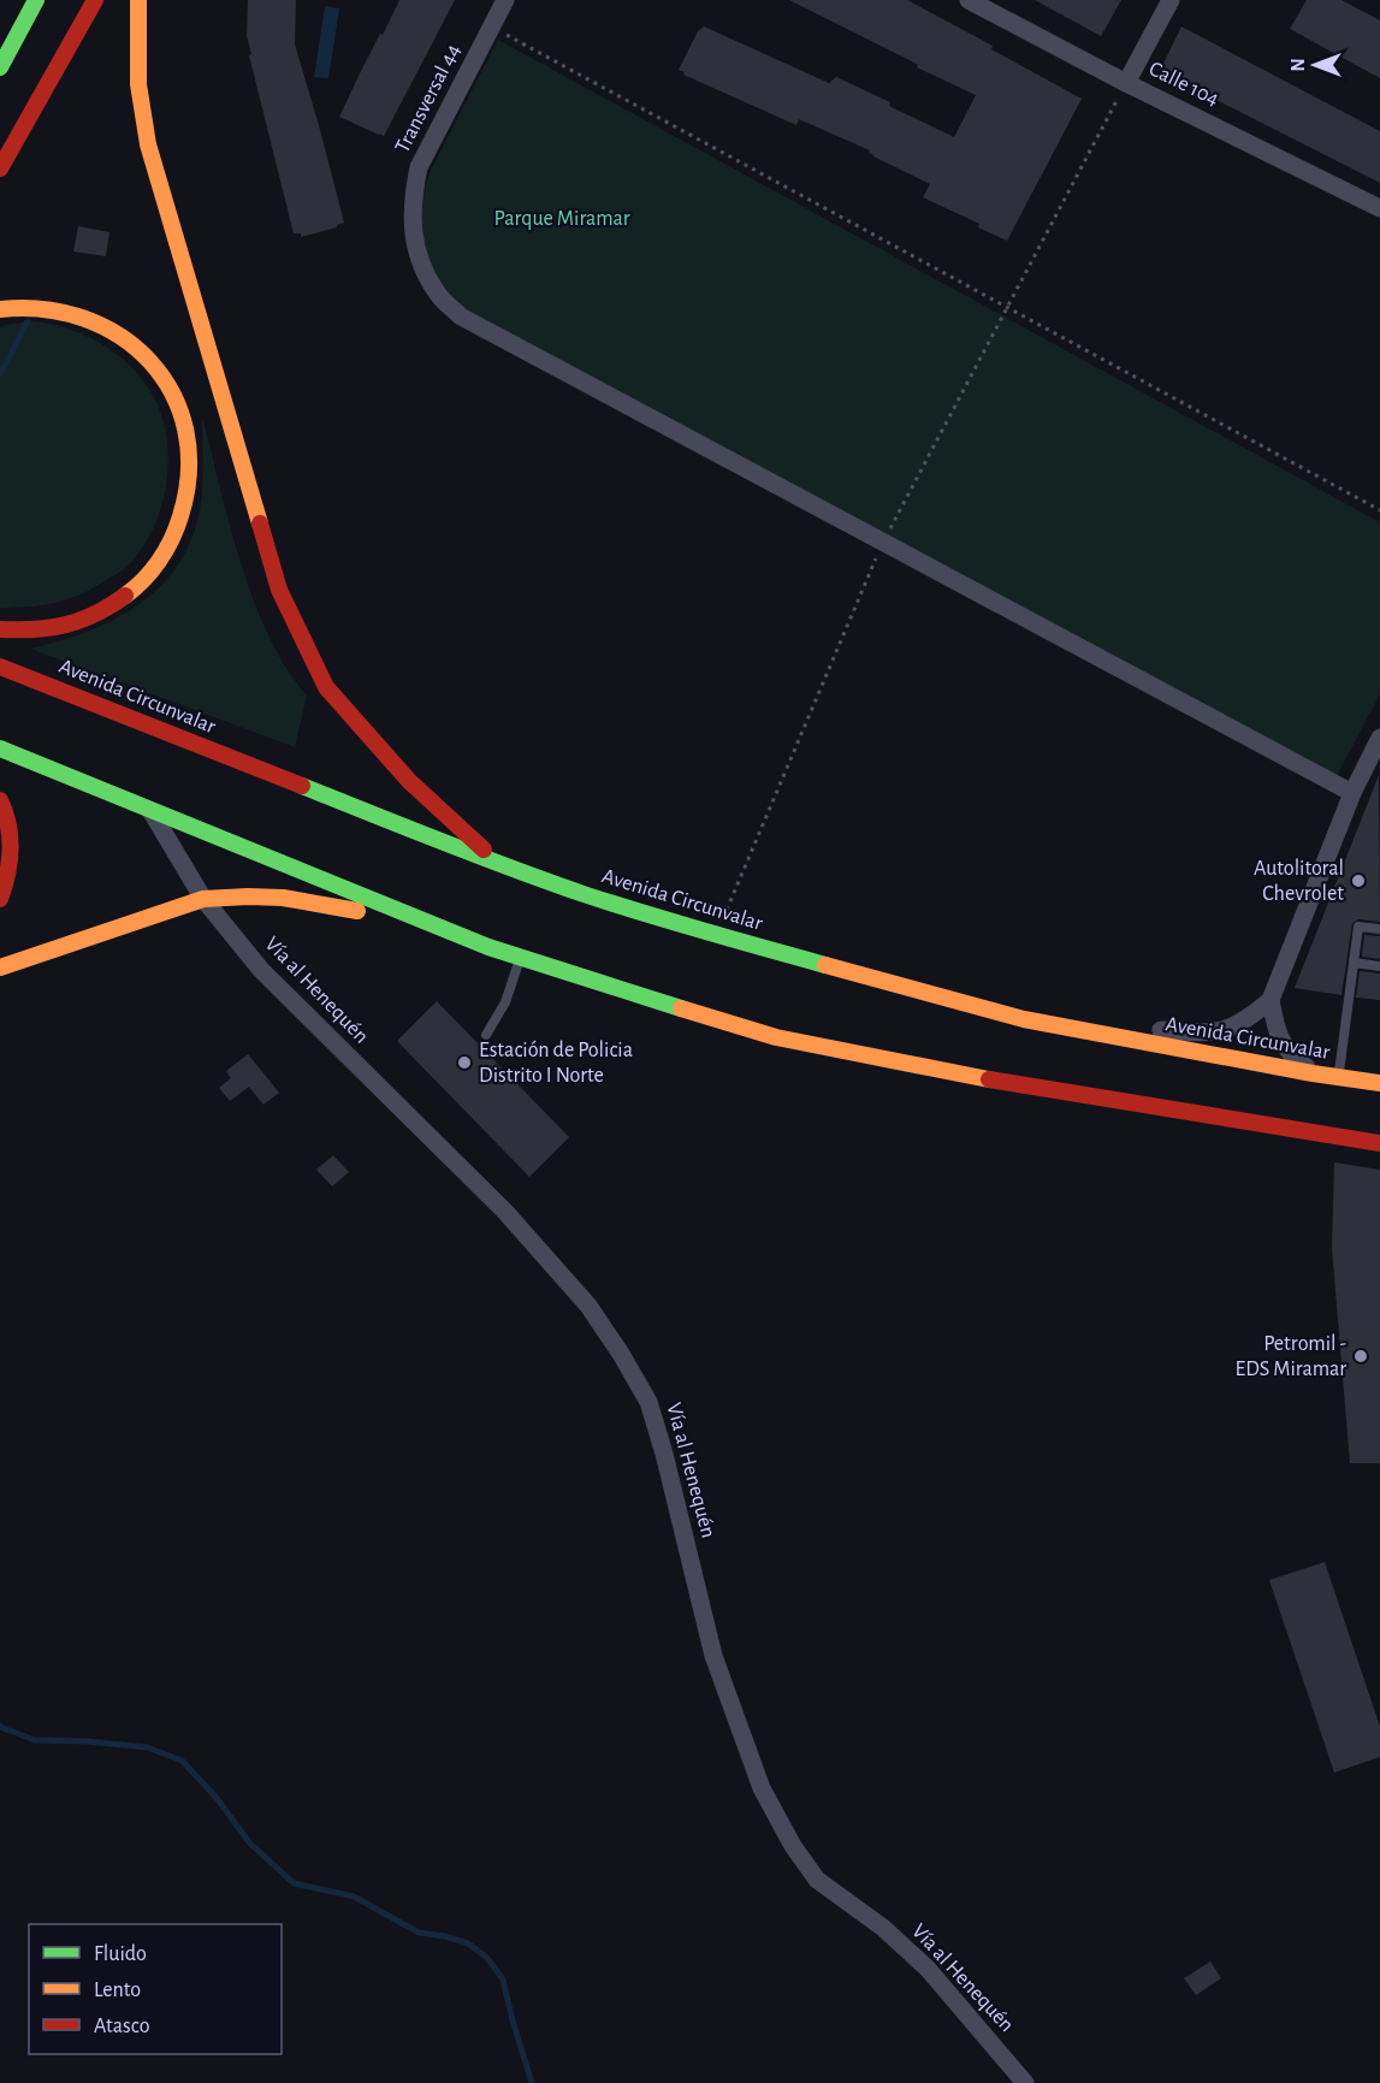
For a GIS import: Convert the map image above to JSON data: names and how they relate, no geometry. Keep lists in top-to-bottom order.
{
  "streets": {
    "main road": ["Avenida Circunvalar"],
    "street": ["Calle 104", "Transversal 44", "Vía al Henequén"]
  },
  "parks": ["Parque Miramar"],
  "places": ["Autolitoral Chevrolet", "Estación de Policia Distrito I Norte", "Petromil - EDS Miramar"],
  "legend": ["Fluido", "Lento", "Atasco"],
  "north": "left"
}
